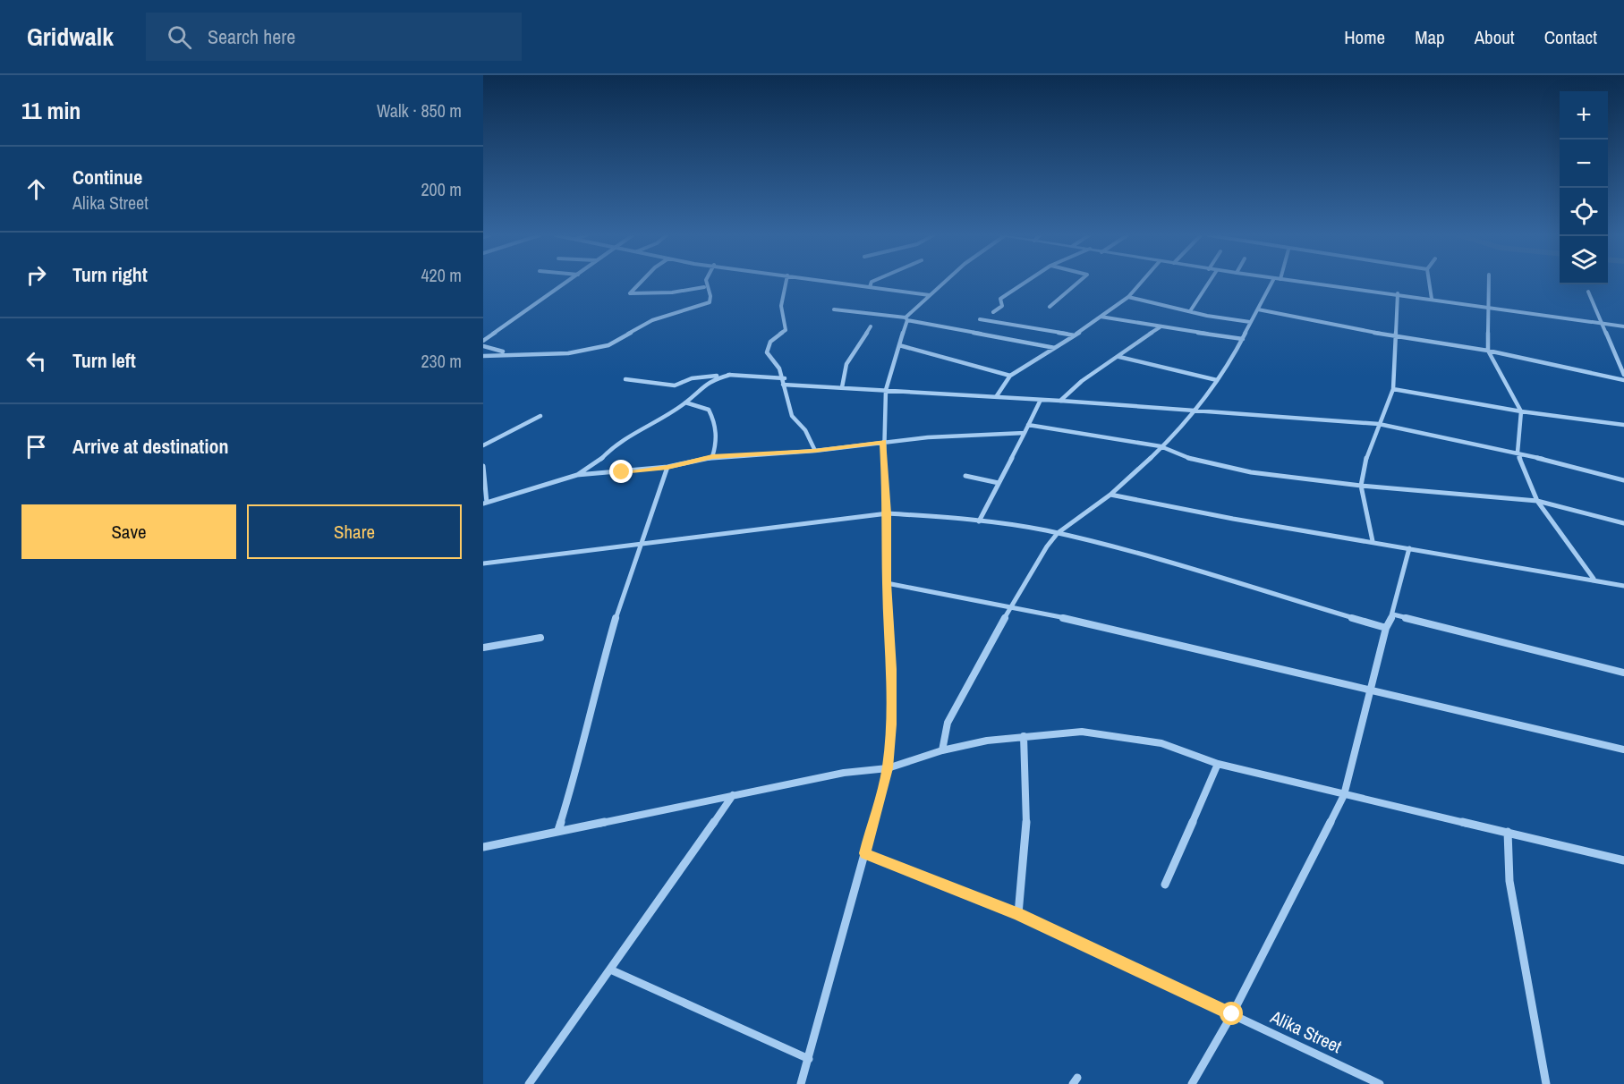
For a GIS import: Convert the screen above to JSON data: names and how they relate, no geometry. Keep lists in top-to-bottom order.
{
  "streets": {
    "street": ["Alika Street"]
  },
  "page": {
    "header": "Gridwalk",
    "search": "Search here",
    "nav": [
      "Home",
      "Map",
      "About",
      "Contact"
    ],
    "heading": ["11 min", "Walk · 850 m"],
    "map_buttons": ["+", "−"],
    "list": [
      ["Continue", "Alika Street", "200 m"],
      ["Turn right", "420 m"],
      ["Turn left", "230 m"],
      "Arrive at destination"
    ],
    "buttons": ["Save", "Share"]
  }
}
